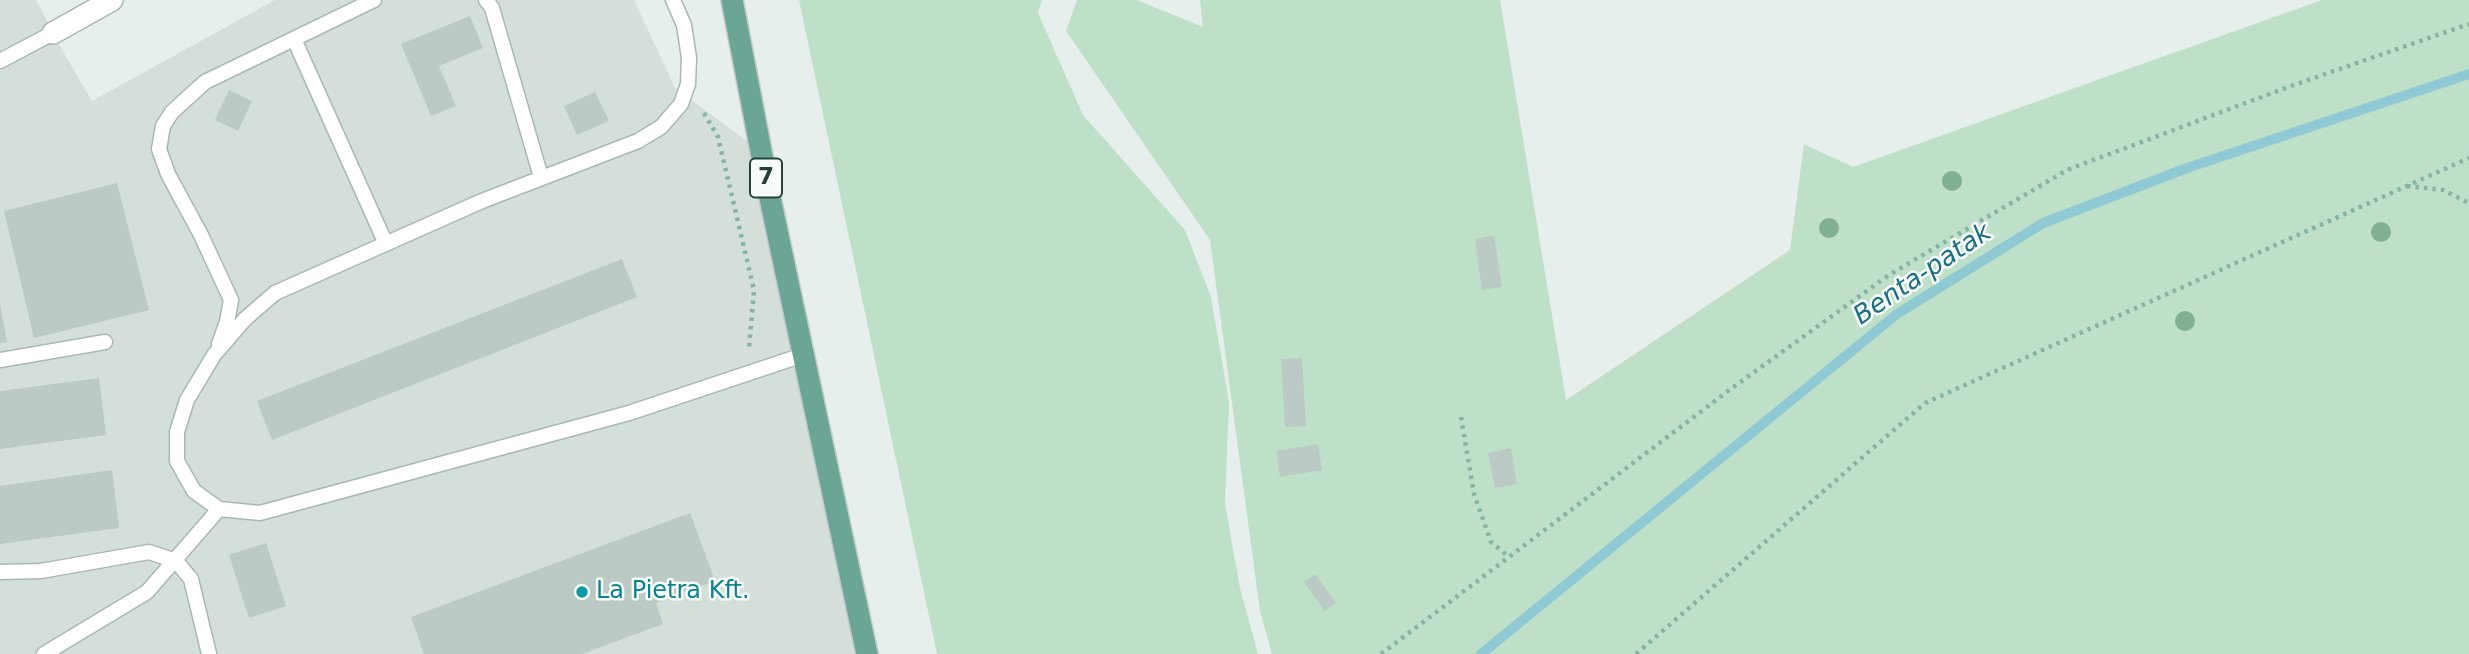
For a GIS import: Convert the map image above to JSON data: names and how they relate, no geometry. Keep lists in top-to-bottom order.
{
  "streets": {
    "main road": ["7"]
  },
  "water": ["Benta-patak"],
  "places": ["La Pietra Kft."]
}
